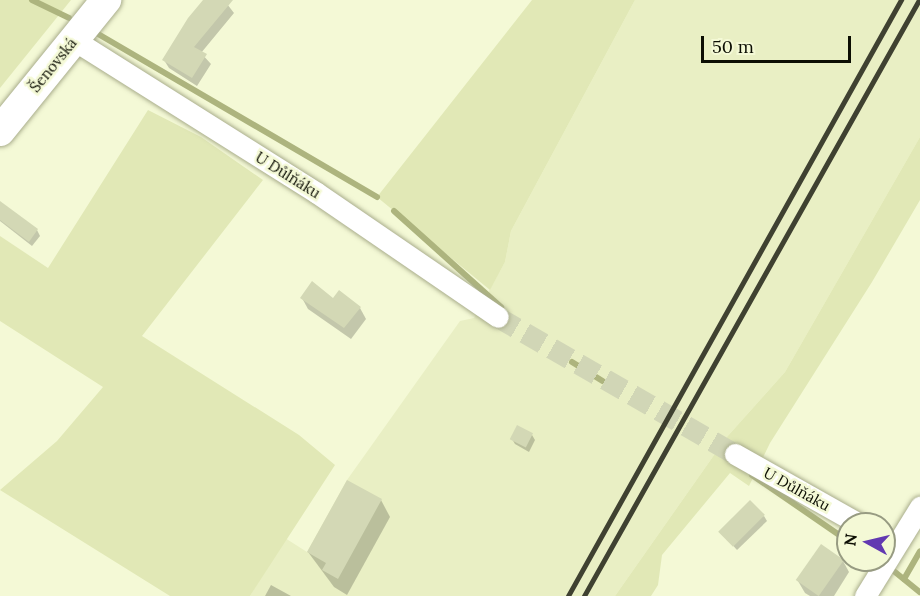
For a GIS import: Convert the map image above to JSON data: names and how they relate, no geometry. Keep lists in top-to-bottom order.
{
  "streets": {
    "street": ["Šenovská", "U Důlňáku"]
  },
  "crossings": [
    ["Šenovská", "U Důlňáku"]
  ],
  "scale_bar": "50 m",
  "north": "left"
}
